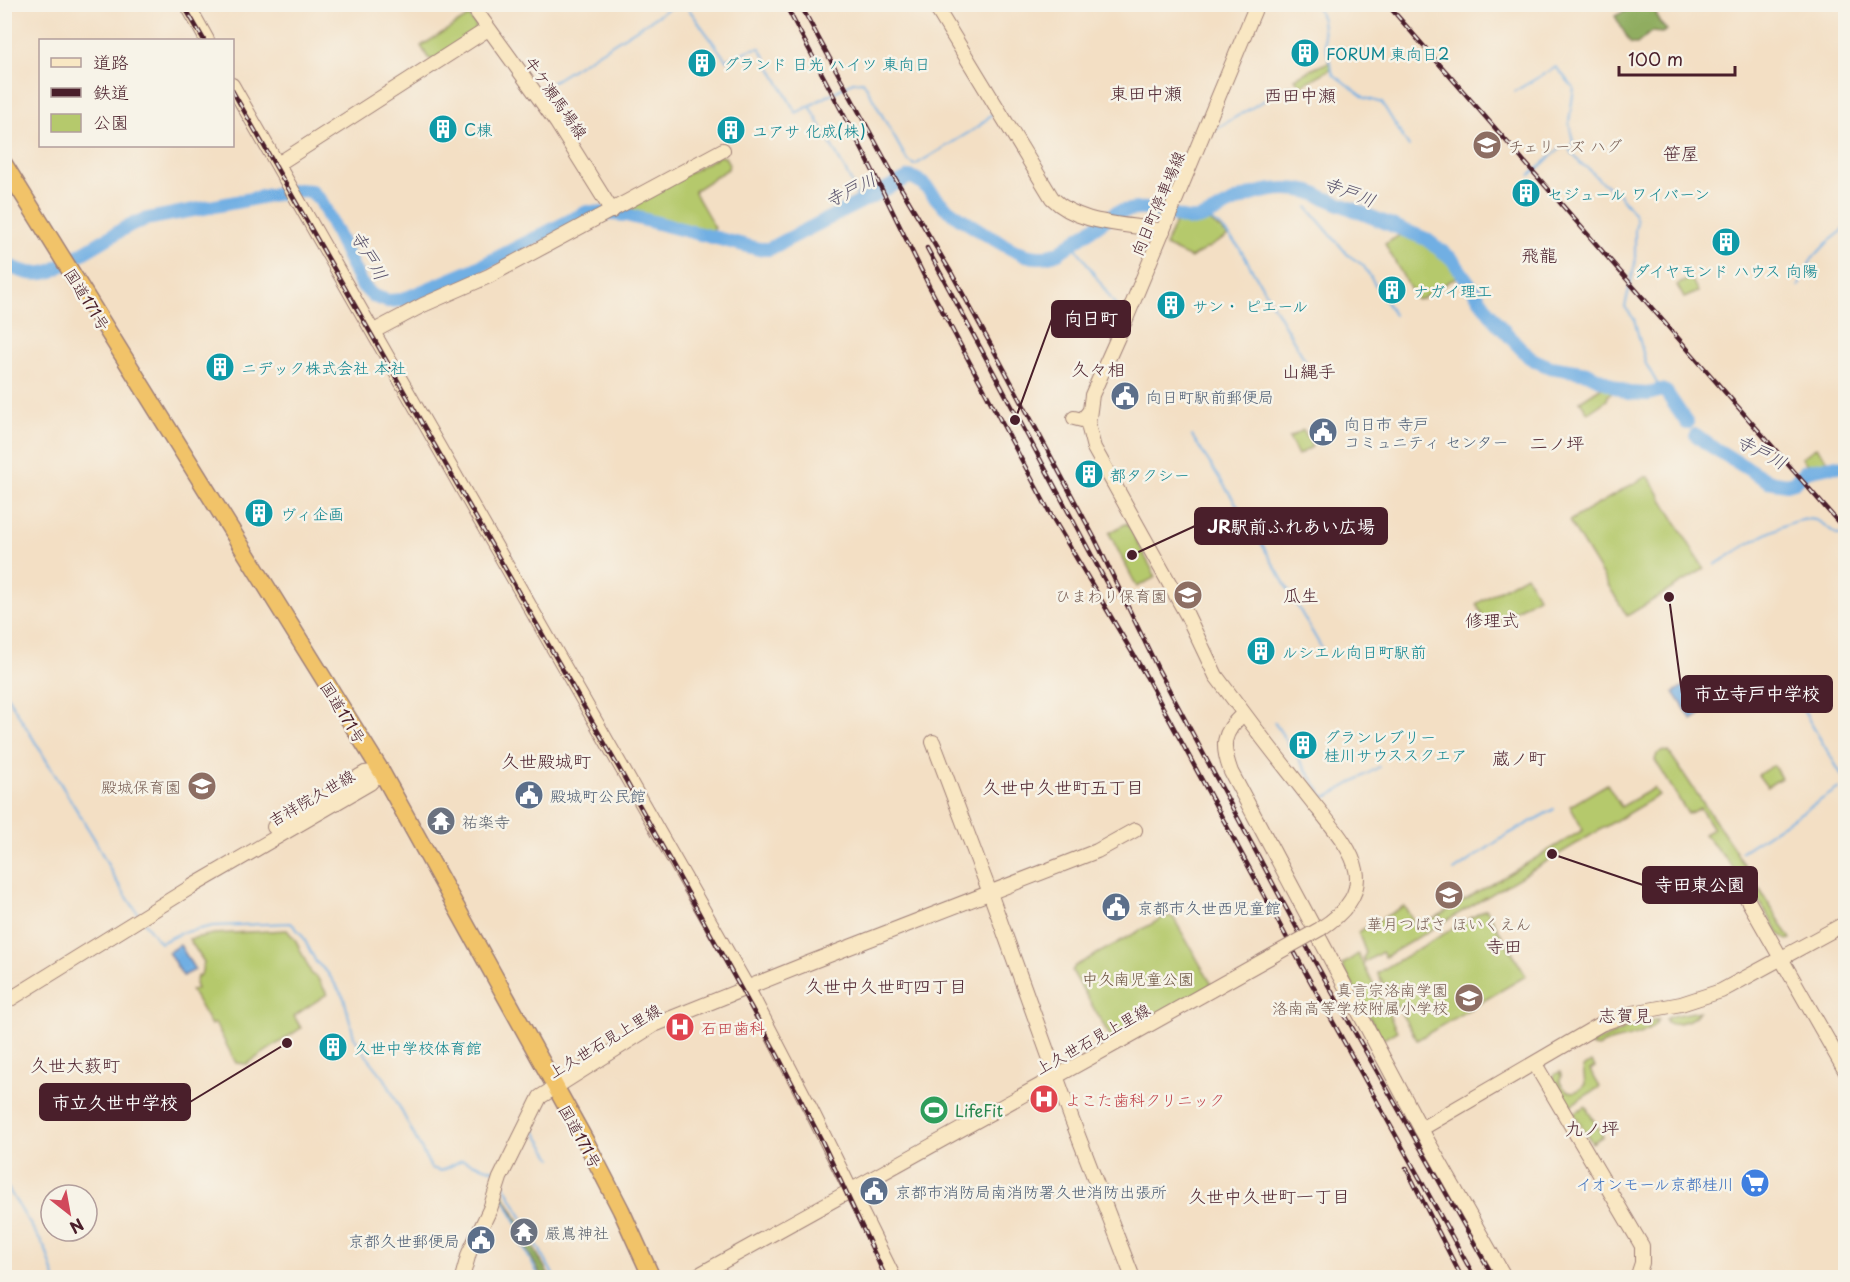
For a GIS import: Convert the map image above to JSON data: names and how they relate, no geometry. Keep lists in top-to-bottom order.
{
  "streets": {
    "highway": ["国道171号"],
    "street": [
      "牛ケ瀬馬場線",
      "向日町停車場線",
      "吉祥院久世線",
      "上久世石見上里線"
    ]
  },
  "crossings": [
    ["向日町停車場線", "上久世石見上里線"],
    ["国道171号", "吉祥院久世線"],
    ["国道171号", "上久世石見上里線"]
  ],
  "districts": [
    "東田中瀬",
    "西田中瀬",
    "笹屋",
    "飛龍",
    "久々相",
    "山縄手",
    "二ノ坪",
    "瓜生",
    "修理式",
    "蔵ノ町",
    "久世殿城町",
    "久世中久世町五丁目",
    "寺田",
    "久世中久世町四丁目",
    "志賀見",
    "久世大薮町",
    "九ノ坪",
    "久世中久世町一丁目"
  ],
  "water": ["寺戸川"],
  "parks": ["中久南児童公園"],
  "places": {
    "building": [
      "FORUM 東向日2",
      "グランド 日光 ハイツ 東向日",
      "C棟",
      "ユアサ 化成(株)",
      "セジュール ワイバーン",
      "ダイヤモンド ハウス 向陽",
      "ナガイ理工",
      "サン・ ピエール",
      "ニデック株式会社 本社",
      "都タクシー",
      "ヴィ企画",
      "ルシエル向日町駅前",
      "グランレブリー 桂川サウススクエア",
      "久世中学校体育館"
    ],
    "school or university": [
      "チェリーズ ハグ",
      "ひまわり保育園",
      "殿城保育園",
      "華月つばさ ほいくえん",
      "真言宗洛南学園 洛南高等学校附属小学校"
    ],
    "public building": [
      "向日町駅前郵便局",
      "向日市 寺戸 コミュニティ センター",
      "殿城町公民館",
      "京都市久世西児童館",
      "京都市消防局南消防署久世消防出張所",
      "京都久世郵便局"
    ],
    "other": [
      "向日町",
      "JR駅前ふれあい広場",
      "市立寺戸中学校",
      "寺田東公園",
      "市立久世中学校"
    ],
    "temple": ["祐楽寺", "嚴嶌神社"],
    "hospital": ["石田歯科", "よこた歯科クリニック"],
    "sports": ["LifeFit"],
    "supermarket": ["イオンモール京都桂川"]
  },
  "legend": ["道路", "鉄道", "公園"],
  "scale_bar": "100 m",
  "north": "bottom right"
}
